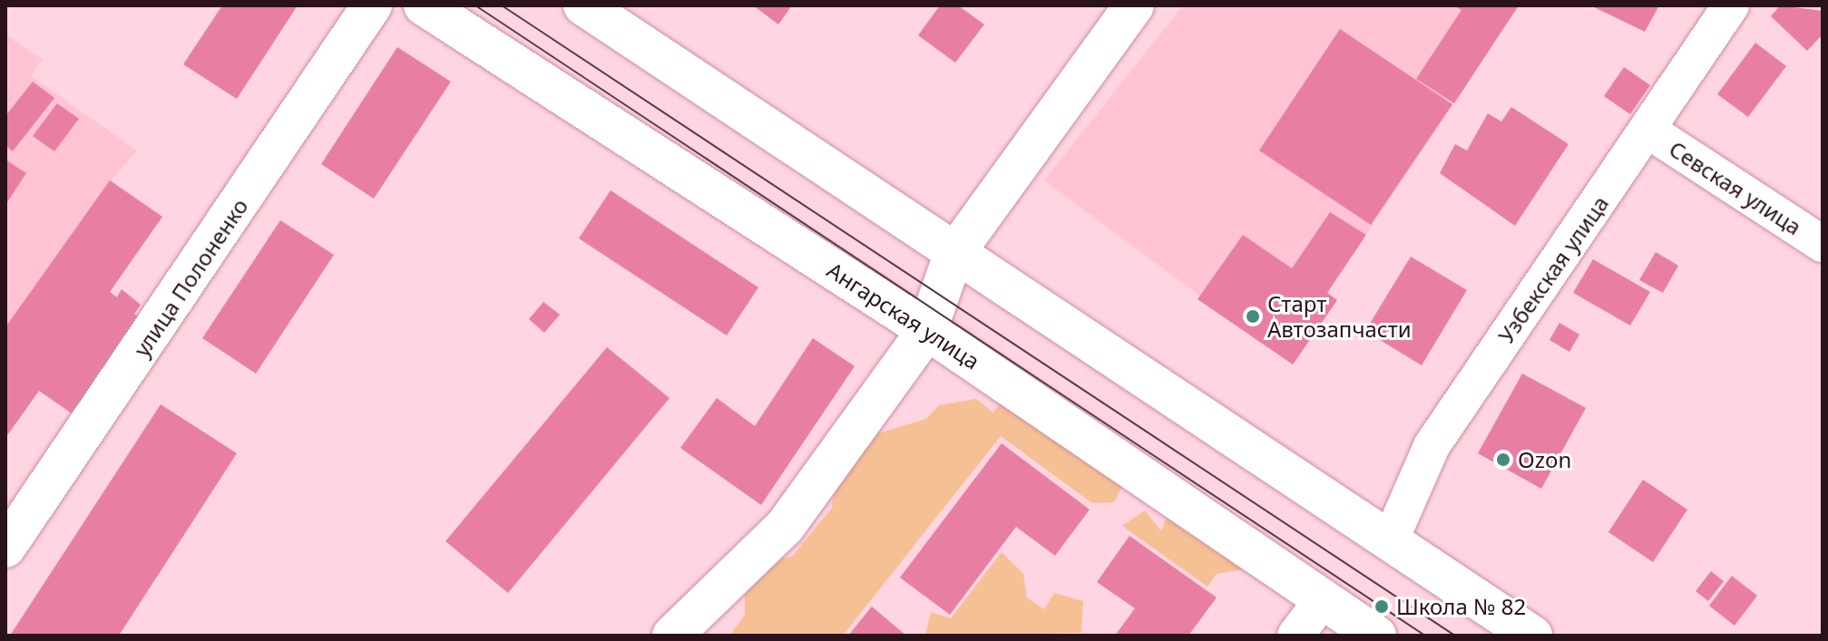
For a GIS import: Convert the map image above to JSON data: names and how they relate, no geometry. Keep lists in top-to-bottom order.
{
  "streets": {
    "main road": ["улица Полоненко", "Ангарская улица"],
    "street": ["Севская улица", "Узбекская улица"]
  },
  "crossings": [
    ["Севская улица", "Узбекская улица"]
  ],
  "places": ["Старт Автозапчасти", "Ozon", "Школа № 82"]
}
